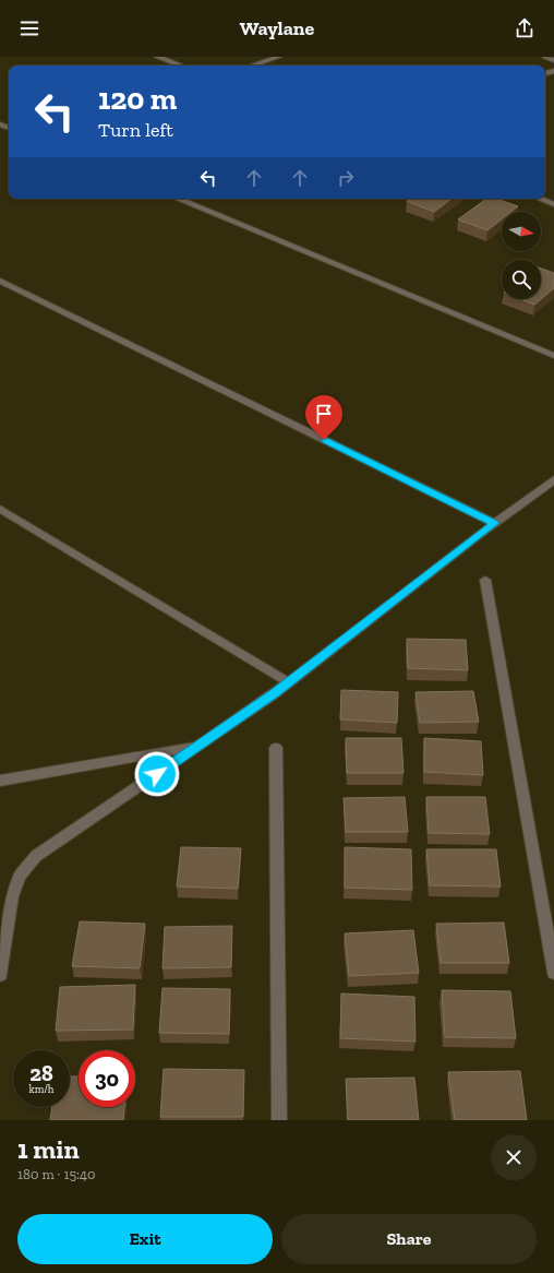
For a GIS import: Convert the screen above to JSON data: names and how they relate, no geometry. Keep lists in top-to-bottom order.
{
  "north": "right",
  "page": {
    "header": "Waylane",
    "turn": ["120 m", "Turn left"],
    "speed": "28 km/h",
    "limit": "30",
    "heading": ["1 min", "180 m · 15:40"],
    "buttons": ["Exit", "Share"]
  }
}
